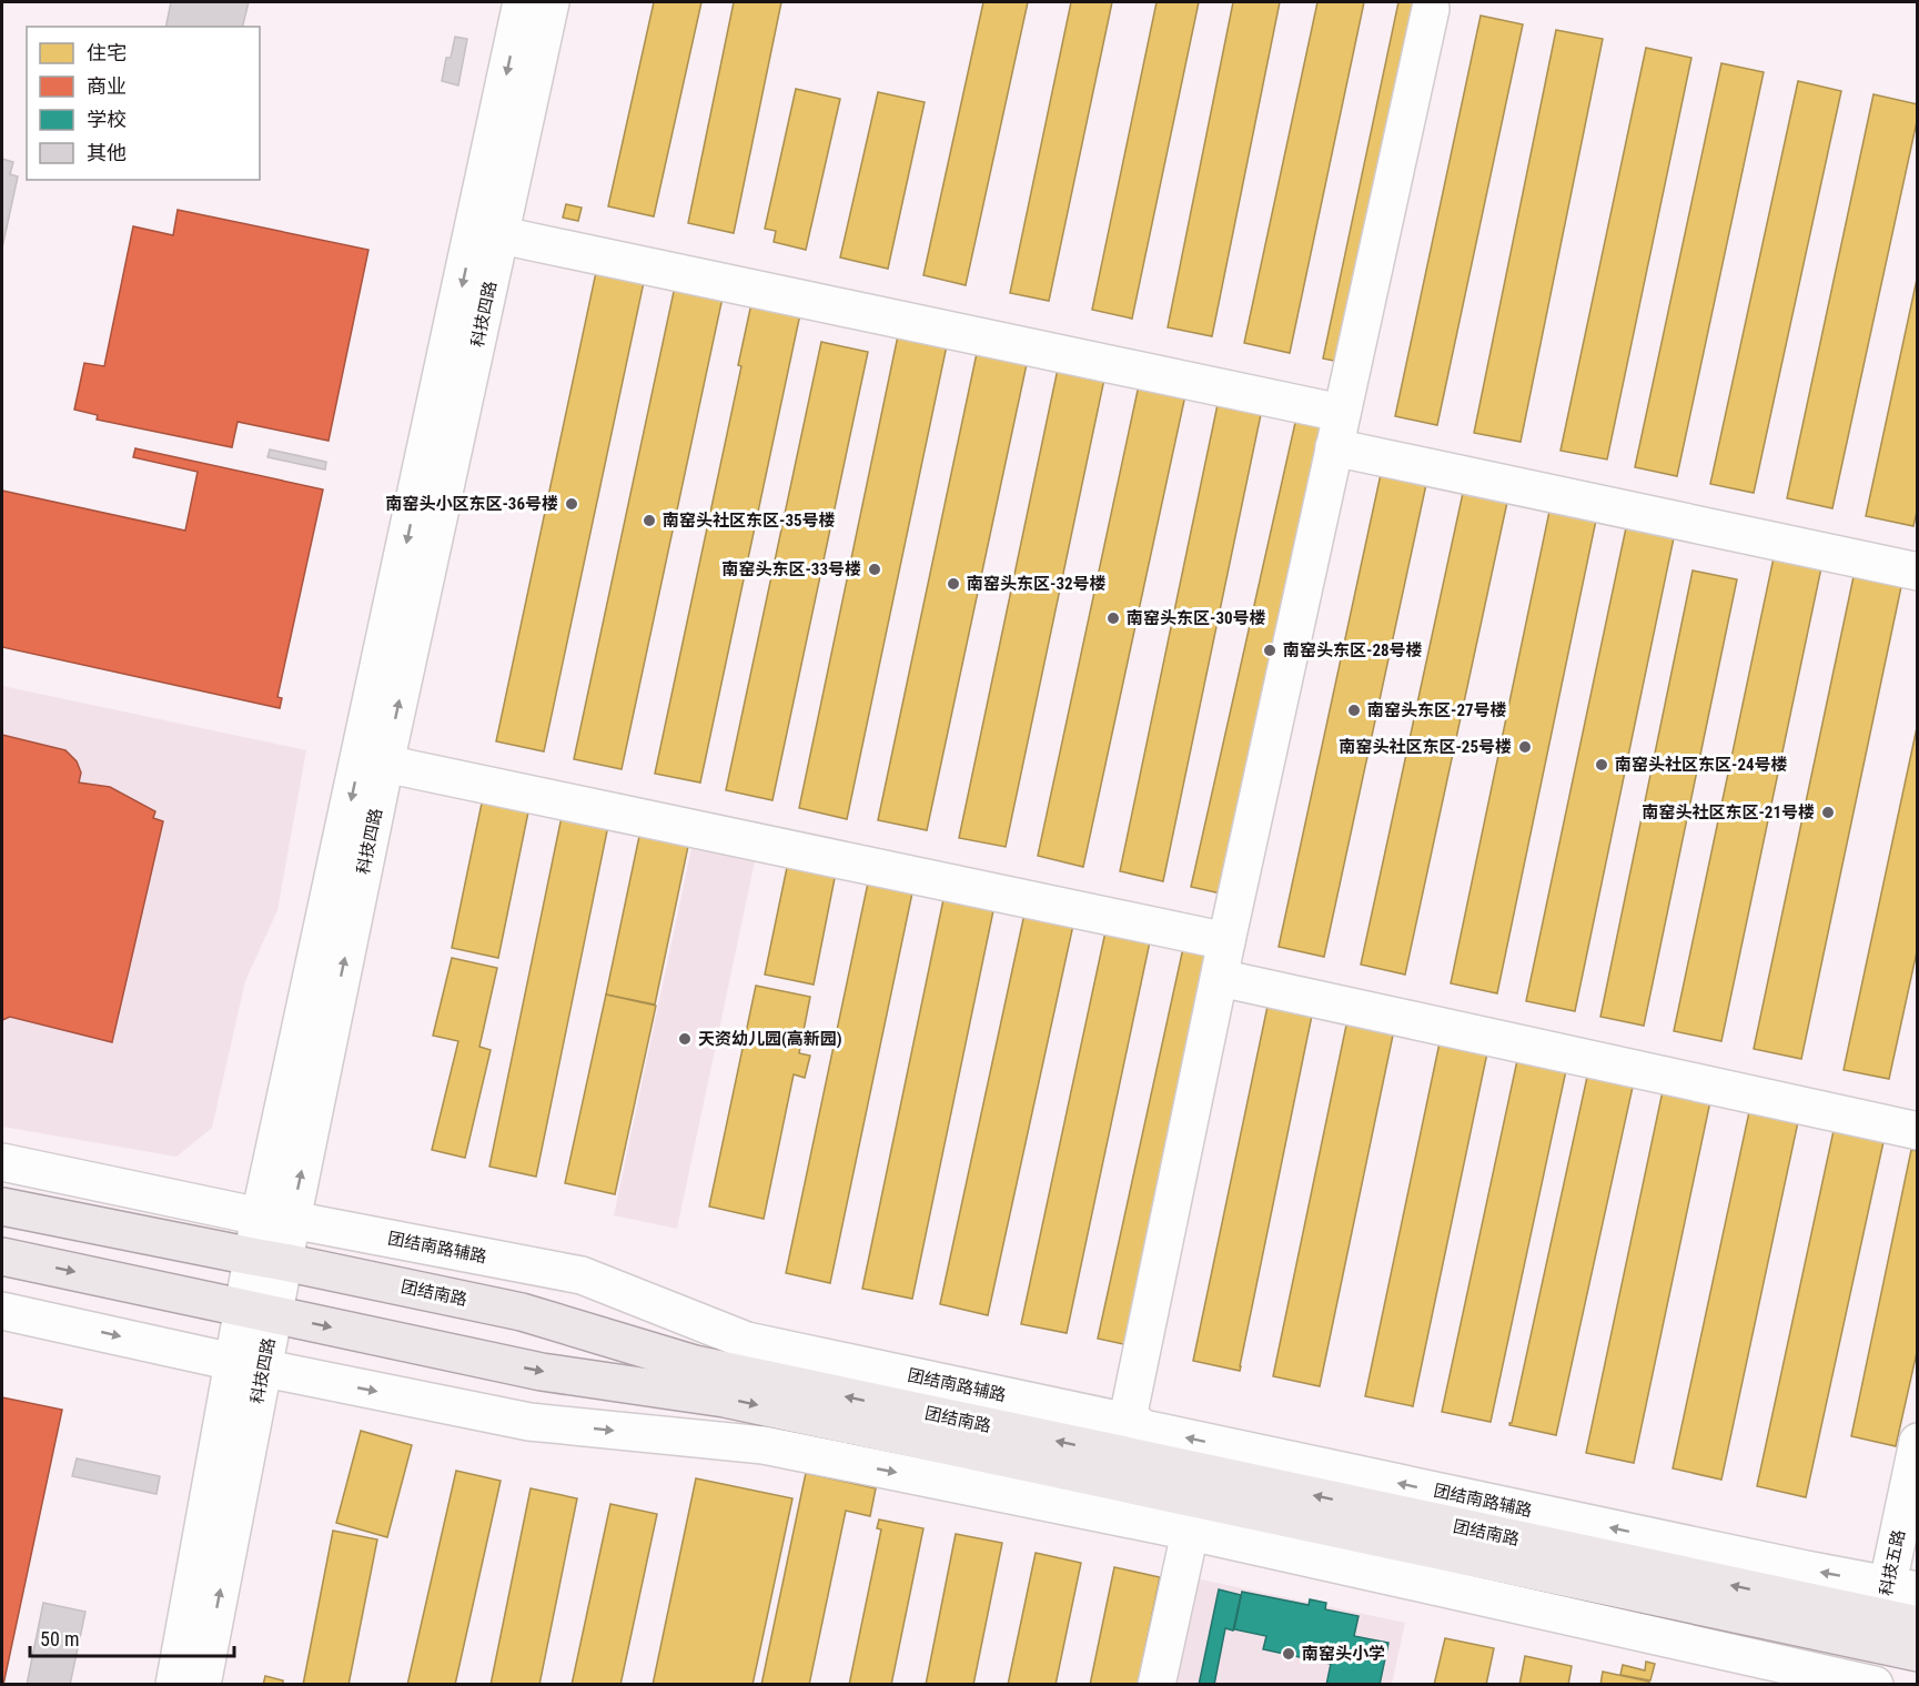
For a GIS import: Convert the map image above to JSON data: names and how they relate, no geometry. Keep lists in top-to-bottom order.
{
  "streets": {
    "main road": ["团结南路"],
    "street": ["科技四路", "团结南路辅路", "科技五路"]
  },
  "crossings": [
    ["科技四路", "团结南路辅路"],
    ["科技四路", "团结南路"],
    ["团结南路辅路", "团结南路"],
    ["团结南路", "科技五路"]
  ],
  "places": [
    "南窑头小区东区-36号楼",
    "南窑头社区东区-35号楼",
    "南窑头东区-33号楼",
    "南窑头东区-32号楼",
    "南窑头东区-30号楼",
    "南窑头东区-28号楼",
    "南窑头东区-27号楼",
    "南窑头社区东区-25号楼",
    "南窑头社区东区-24号楼",
    "南窑头社区东区-21号楼",
    "天资幼儿园(高新园)",
    "南窑头小学"
  ],
  "legend": [
    "住宅",
    "商业",
    "学校",
    "其他"
  ],
  "scale_bar": "50 m"
}
